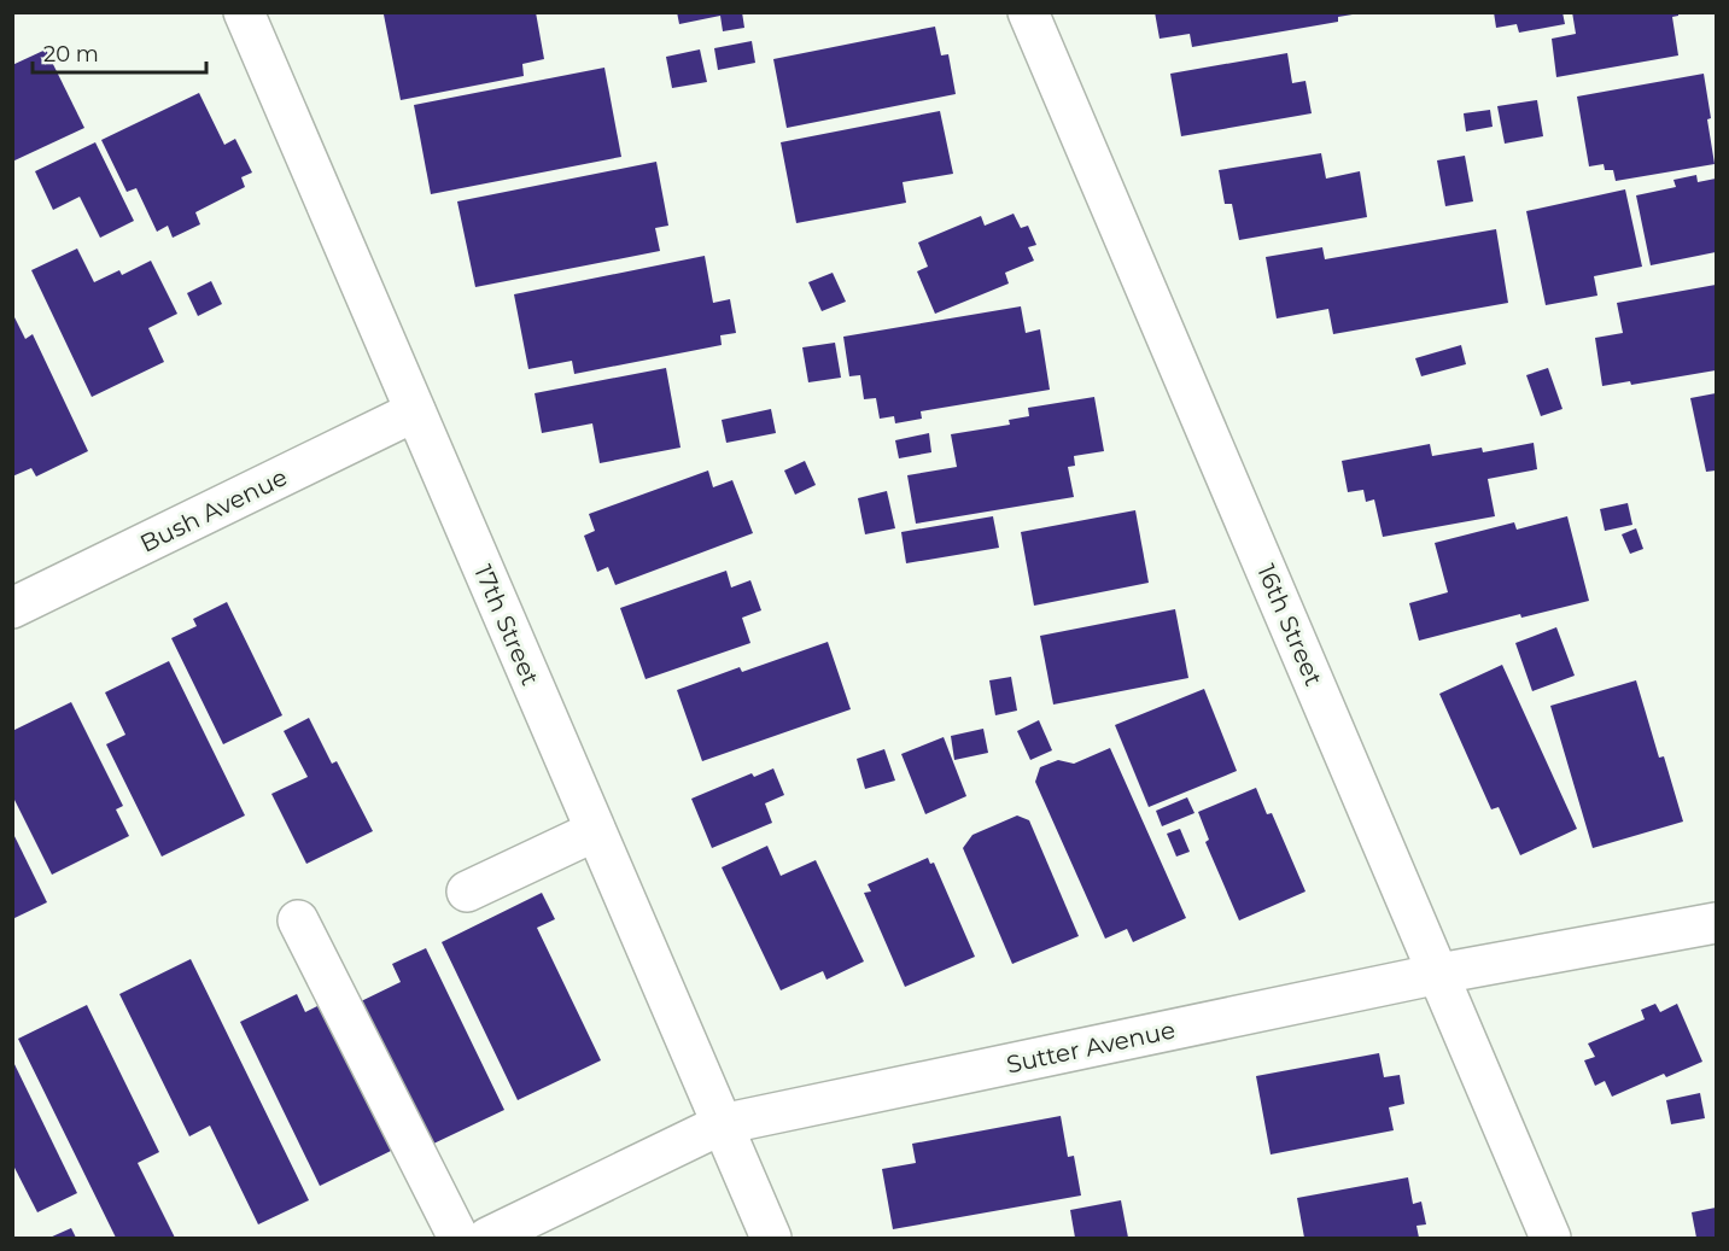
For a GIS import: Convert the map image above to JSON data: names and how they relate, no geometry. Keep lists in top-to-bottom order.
{
  "streets": {
    "street": [
      "Bush Avenue",
      "17th Street",
      "16th Street",
      "Sutter Avenue"
    ]
  },
  "crossings": [
    ["Bush Avenue", "17th Street"],
    ["17th Street", "Sutter Avenue"],
    ["16th Street", "Sutter Avenue"]
  ],
  "scale_bar": "20 m"
}
